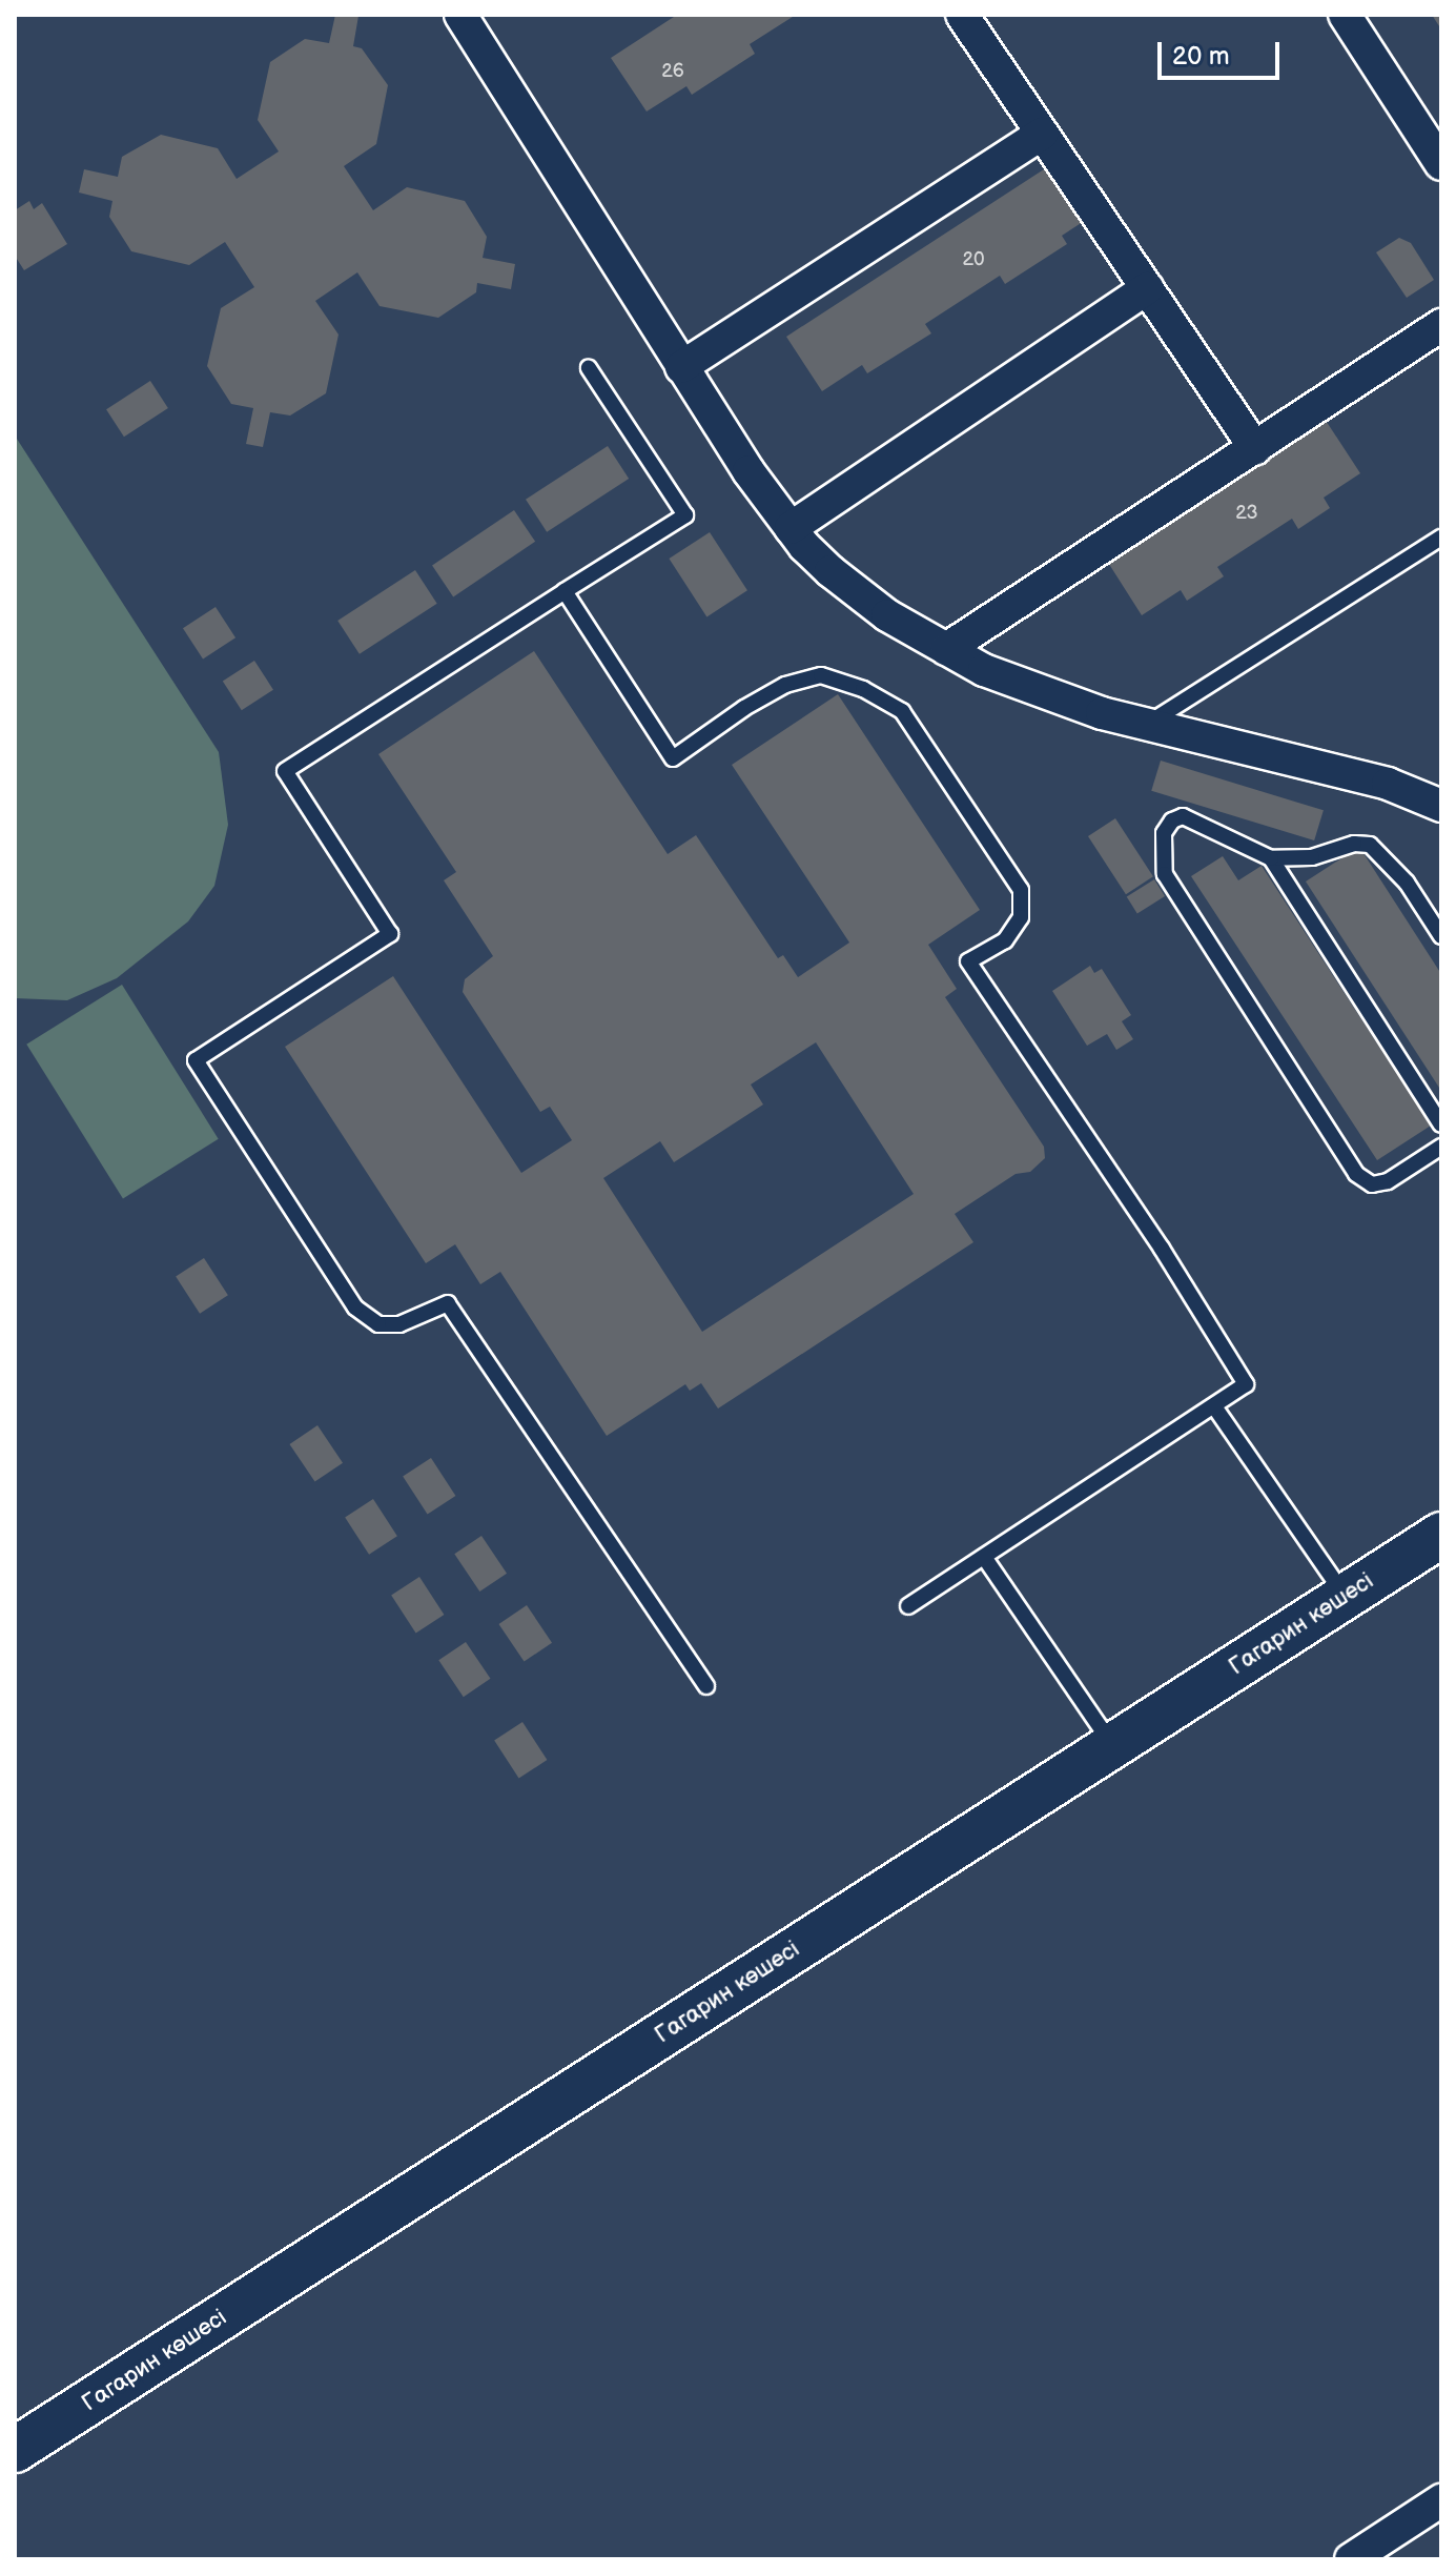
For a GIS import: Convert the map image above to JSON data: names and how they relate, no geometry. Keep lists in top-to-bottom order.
{
  "streets": {
    "street": ["Гагарин көшесі"]
  },
  "house_numbers": ["26", "20", "23"],
  "scale_bar": "20 m"
}
